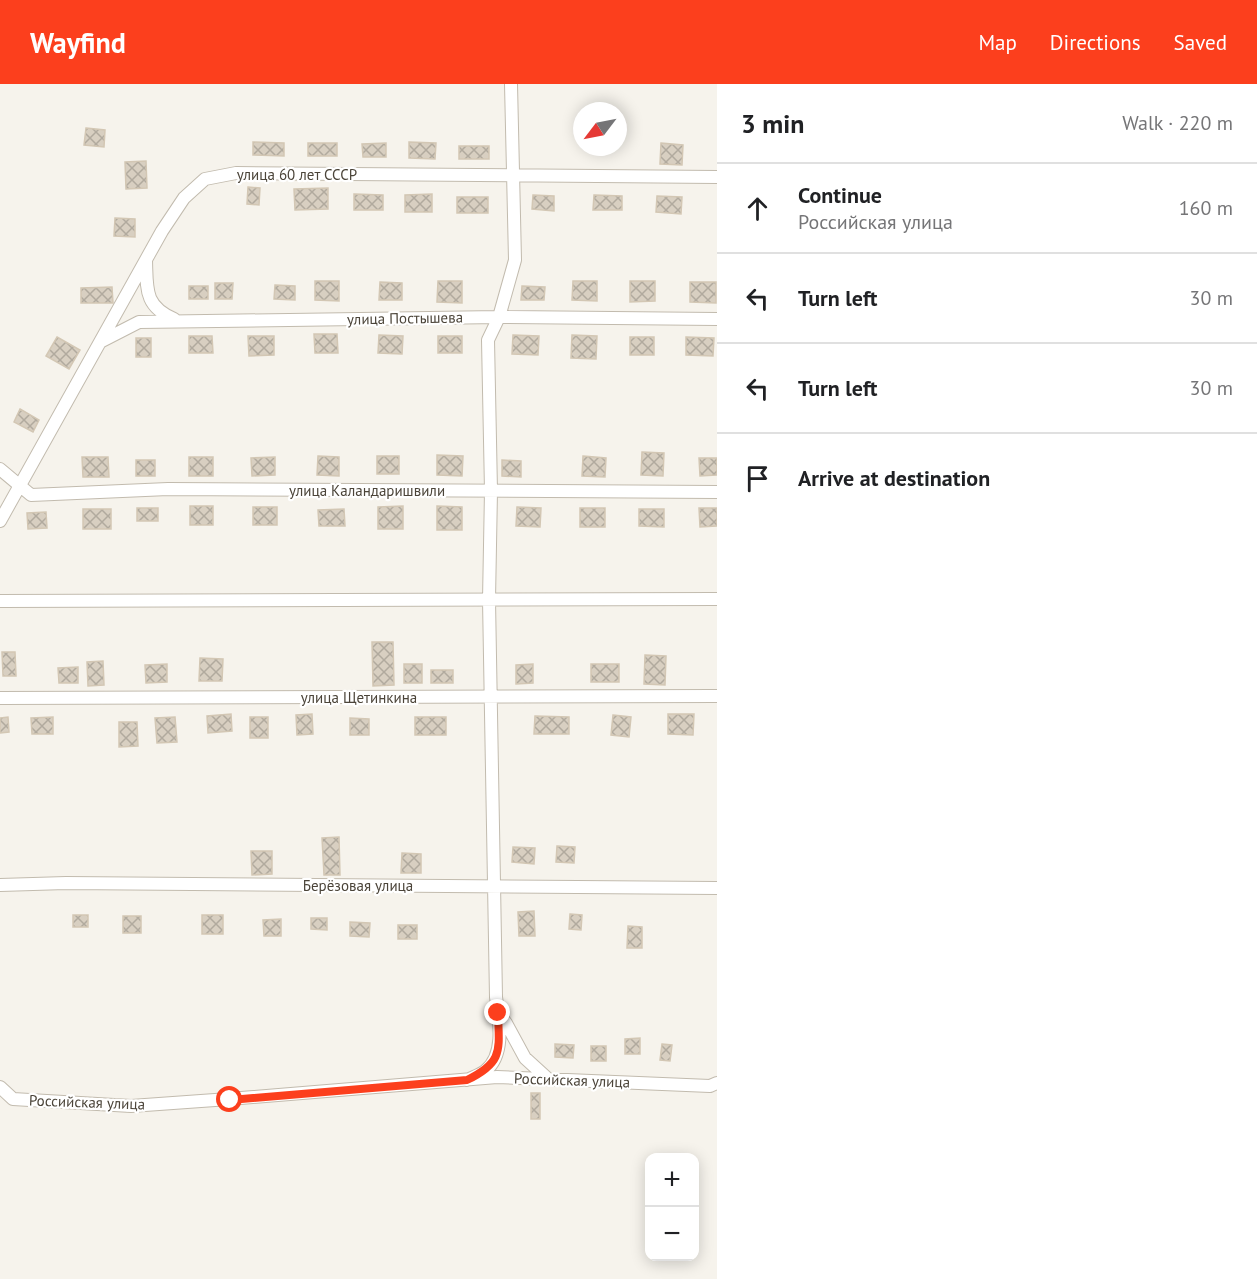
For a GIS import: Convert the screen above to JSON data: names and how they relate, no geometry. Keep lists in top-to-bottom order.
{
  "streets": {
    "street": [
      "улица 60 лет СССР",
      "улица Постышева",
      "улица Каландаришвили",
      "улица Щетинкина",
      "Берёзовая улица",
      "Российская улица"
    ]
  },
  "crossings": [
    ["улица 60 лет СССР", "улица Постышева"],
    ["улица 60 лет СССР", "улица Каландаришвили"]
  ],
  "north": "bottom left",
  "page": {
    "header": "Wayfind",
    "nav": ["Map", "Directions", "Saved"],
    "heading": ["3 min", "Walk · 220 m"],
    "list": [
      ["Continue", "Российская улица", "160 m"],
      ["Turn left", "30 m"],
      ["Turn left", "30 m"],
      "Arrive at destination"
    ],
    "map_buttons": ["+", "−"]
  }
}
